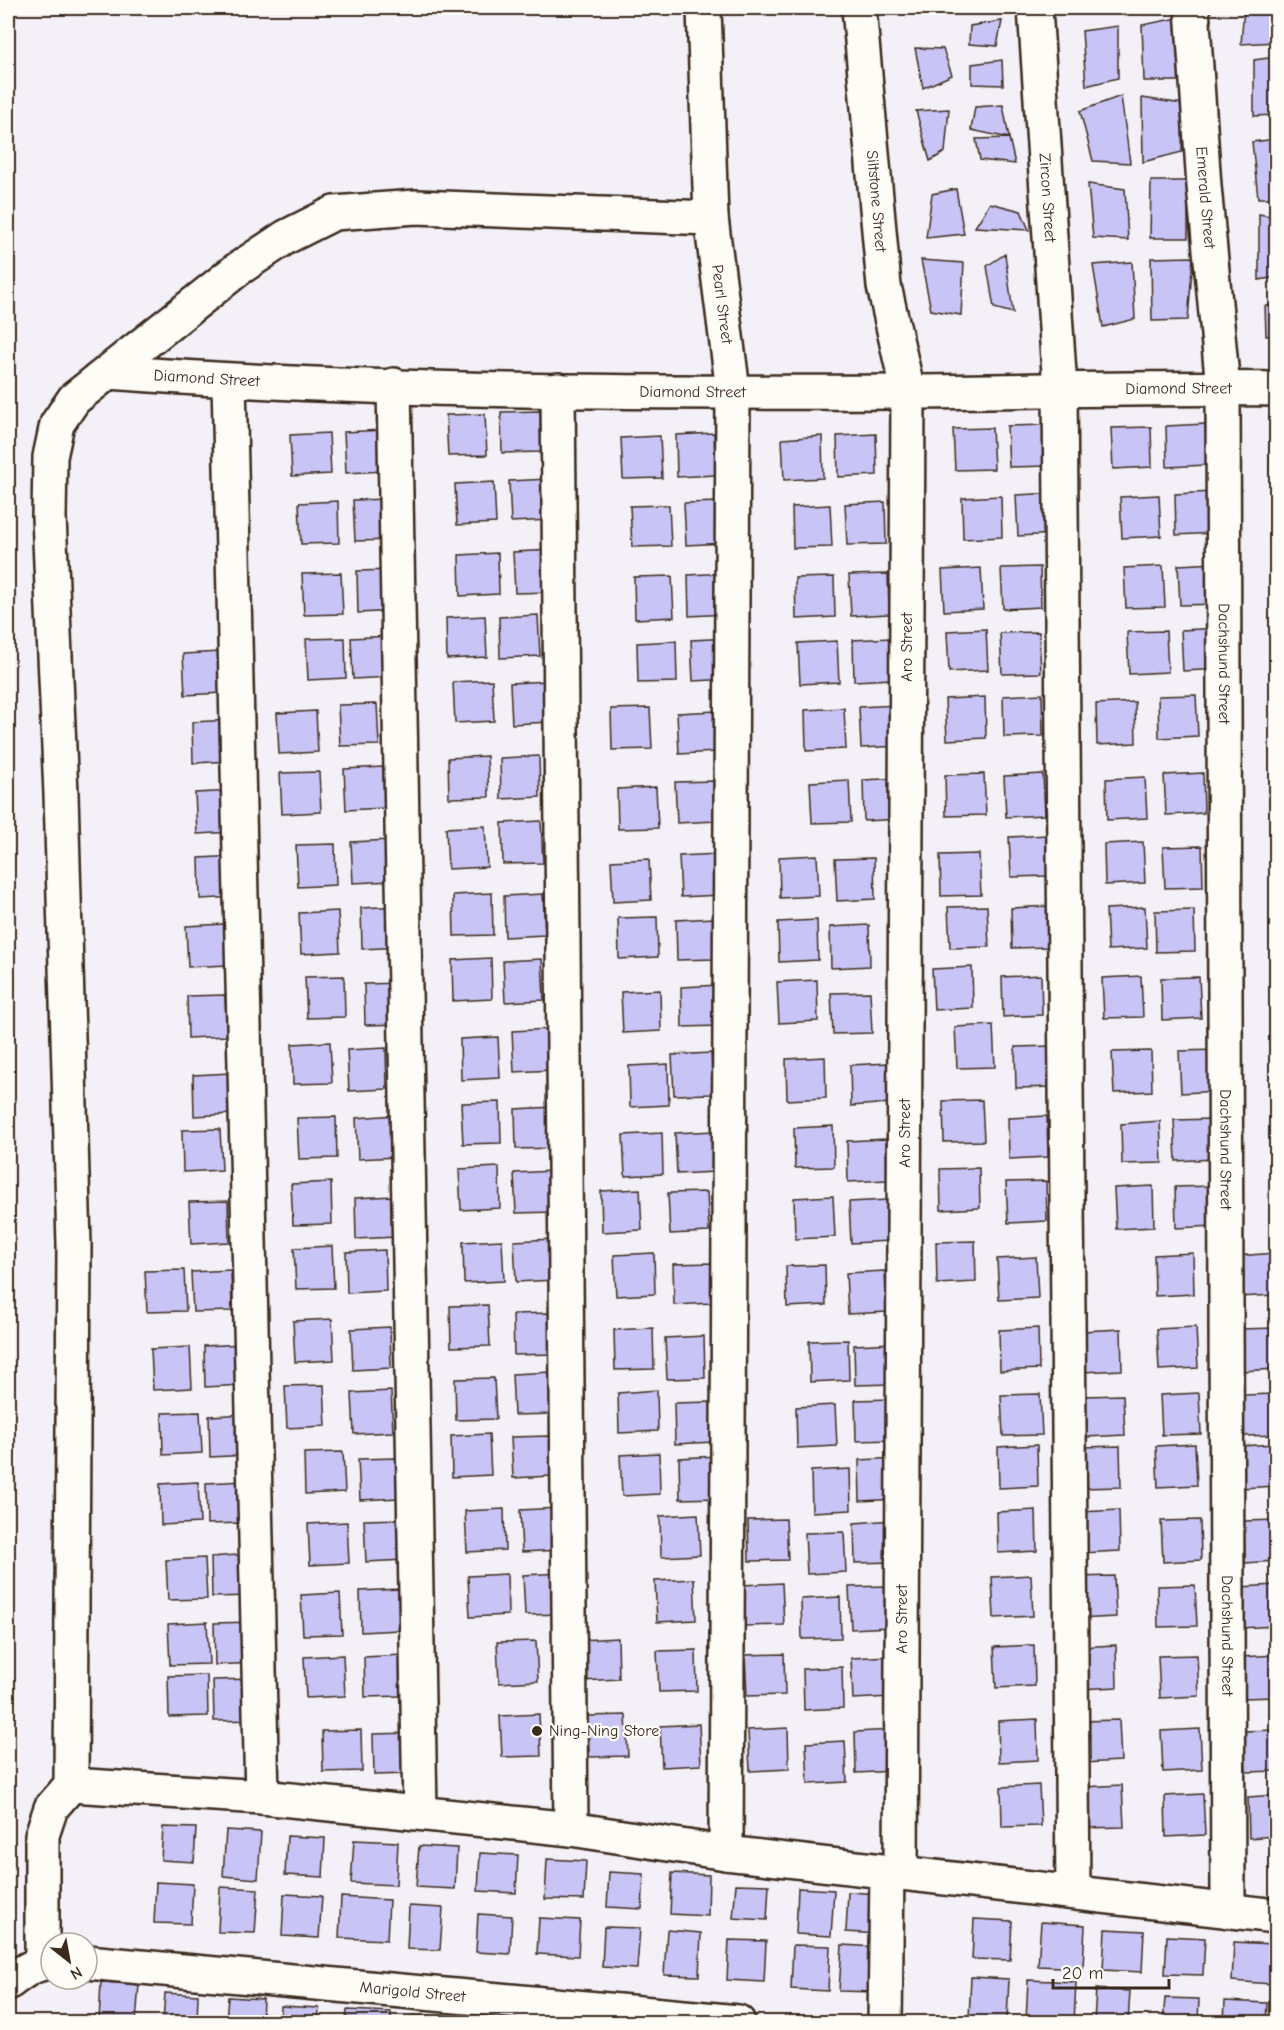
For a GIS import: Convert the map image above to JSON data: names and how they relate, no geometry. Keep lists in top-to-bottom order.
{
  "streets": {
    "street": [
      "Zircon Street",
      "Emerald Street",
      "Siltstone Street",
      "Pearl Street",
      "Diamond Street",
      "Aro Street",
      "Dachshund Street",
      "Marigold Street"
    ]
  },
  "crossings": [
    ["Zircon Street", "Diamond Street"],
    ["Emerald Street", "Diamond Street"],
    ["Emerald Street", "Dachshund Street"],
    ["Siltstone Street", "Diamond Street"],
    ["Siltstone Street", "Aro Street"],
    ["Pearl Street", "Diamond Street"],
    ["Diamond Street", "Aro Street"],
    ["Diamond Street", "Dachshund Street"]
  ],
  "places": ["Ning-Ning Store"],
  "scale_bar": "20 m",
  "north": "bottom right"
}
